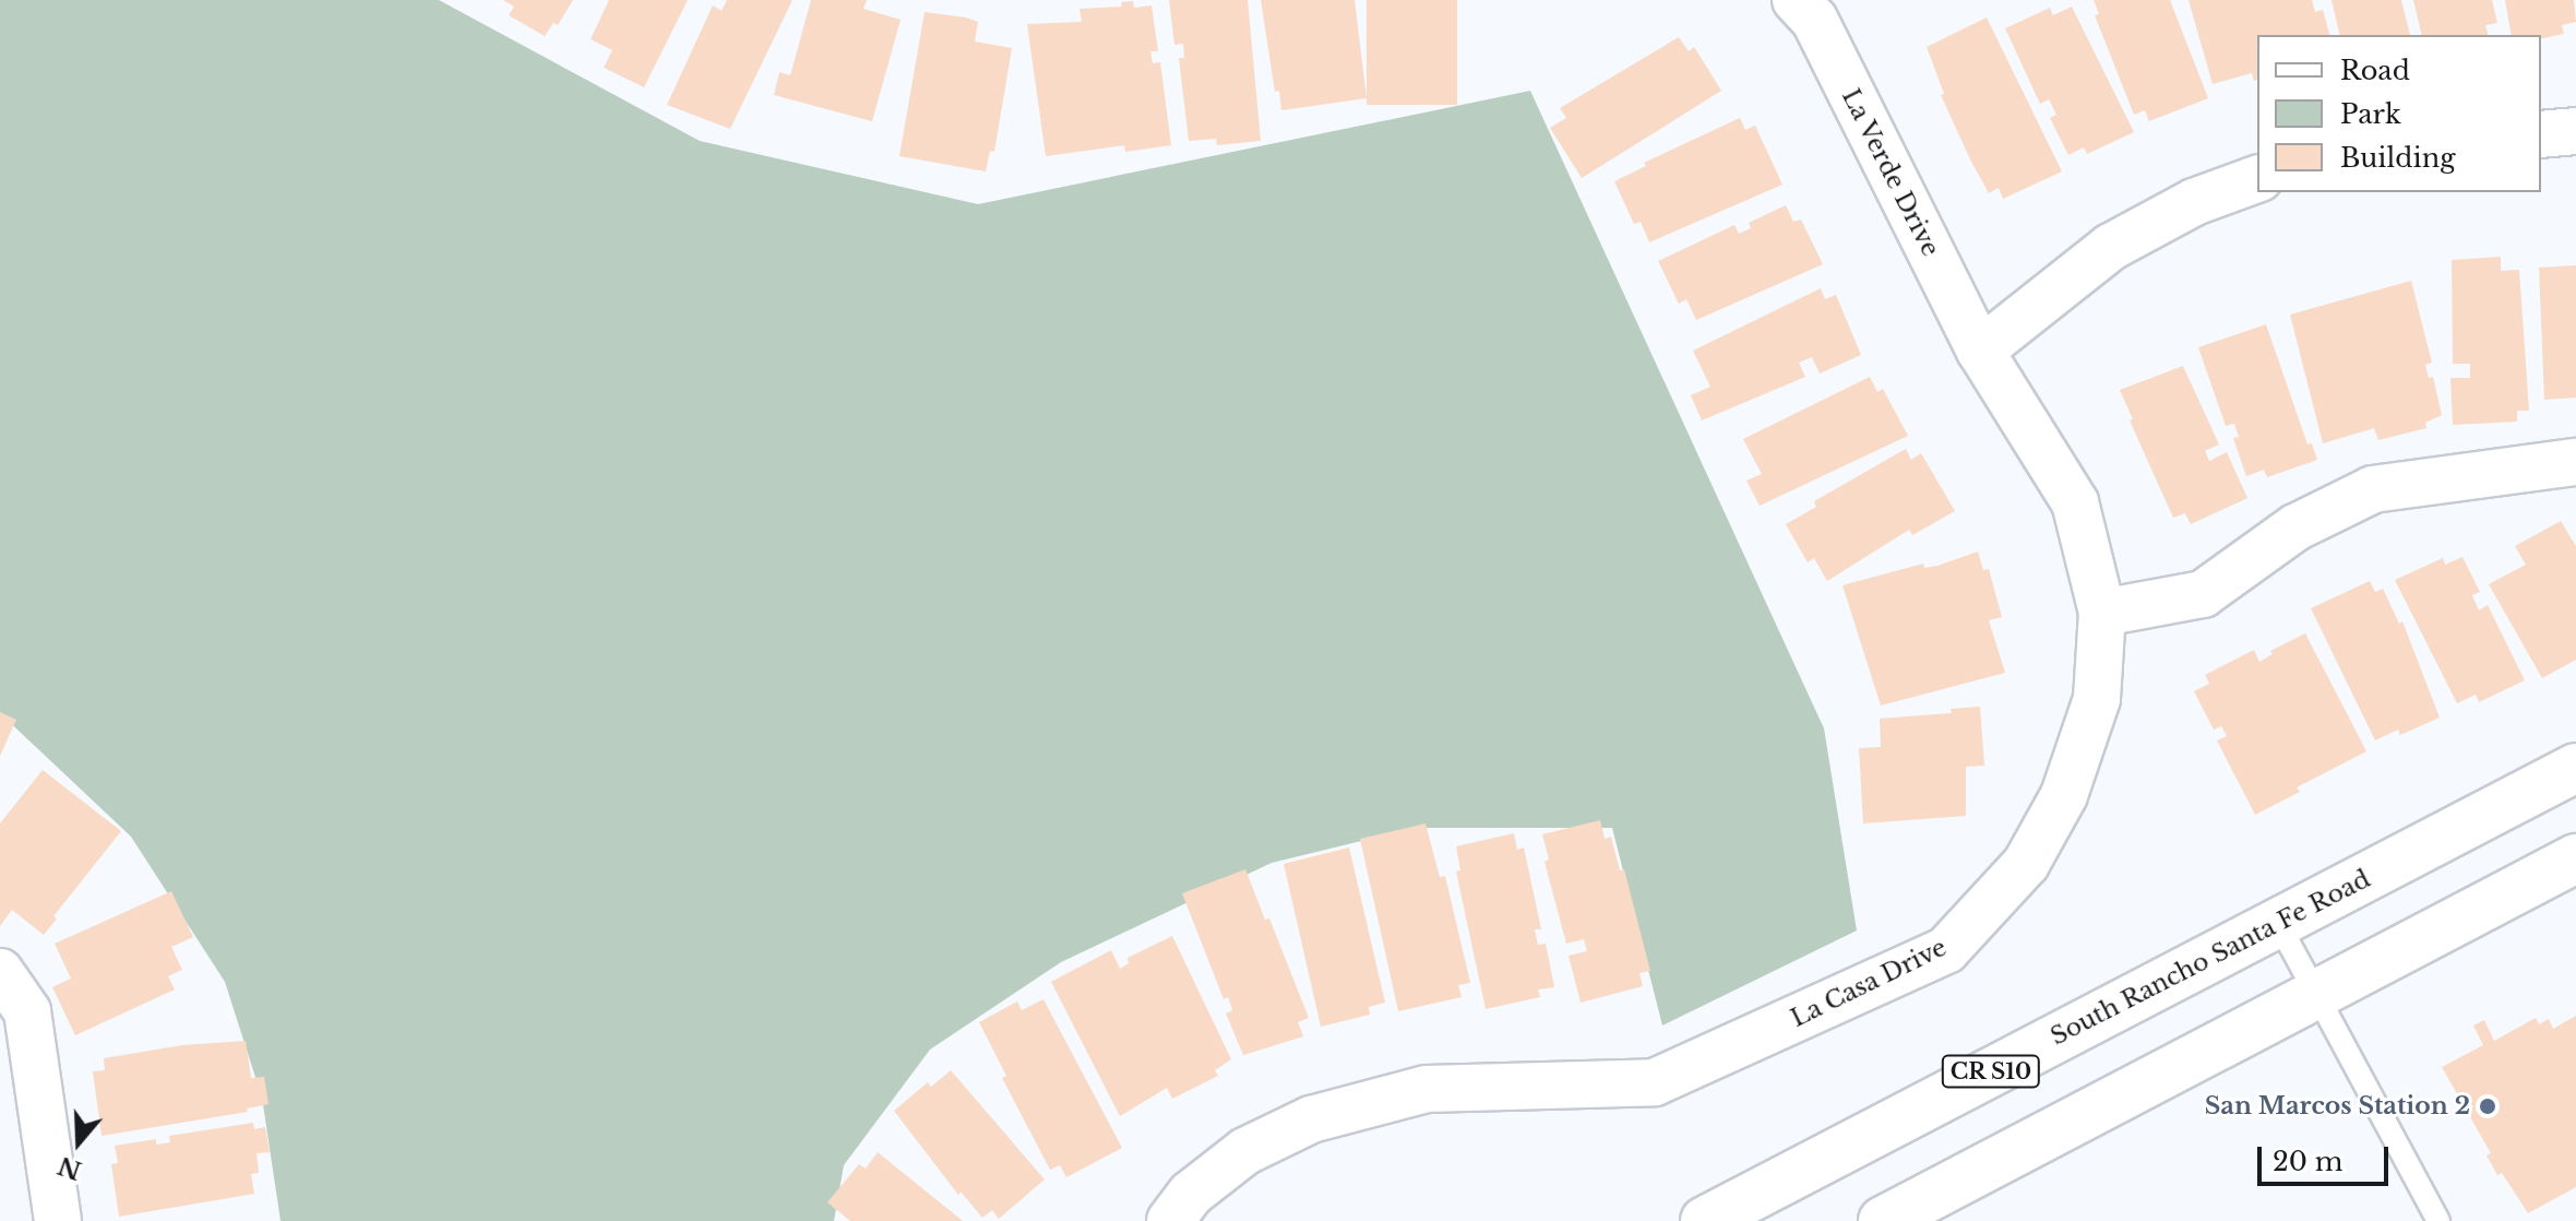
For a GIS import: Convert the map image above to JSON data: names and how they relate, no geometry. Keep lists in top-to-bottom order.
{
  "streets": {
    "main road": ["South Rancho Santa Fe Road", "CR S10"],
    "street": ["La Verde Drive", "La Casa Drive"]
  },
  "crossings": [
    ["La Verde Drive", "La Casa Drive"]
  ],
  "places": ["San Marcos Station 2"],
  "legend": ["Road", "Park", "Building"],
  "scale_bar": "20 m",
  "north": "bottom"
}
